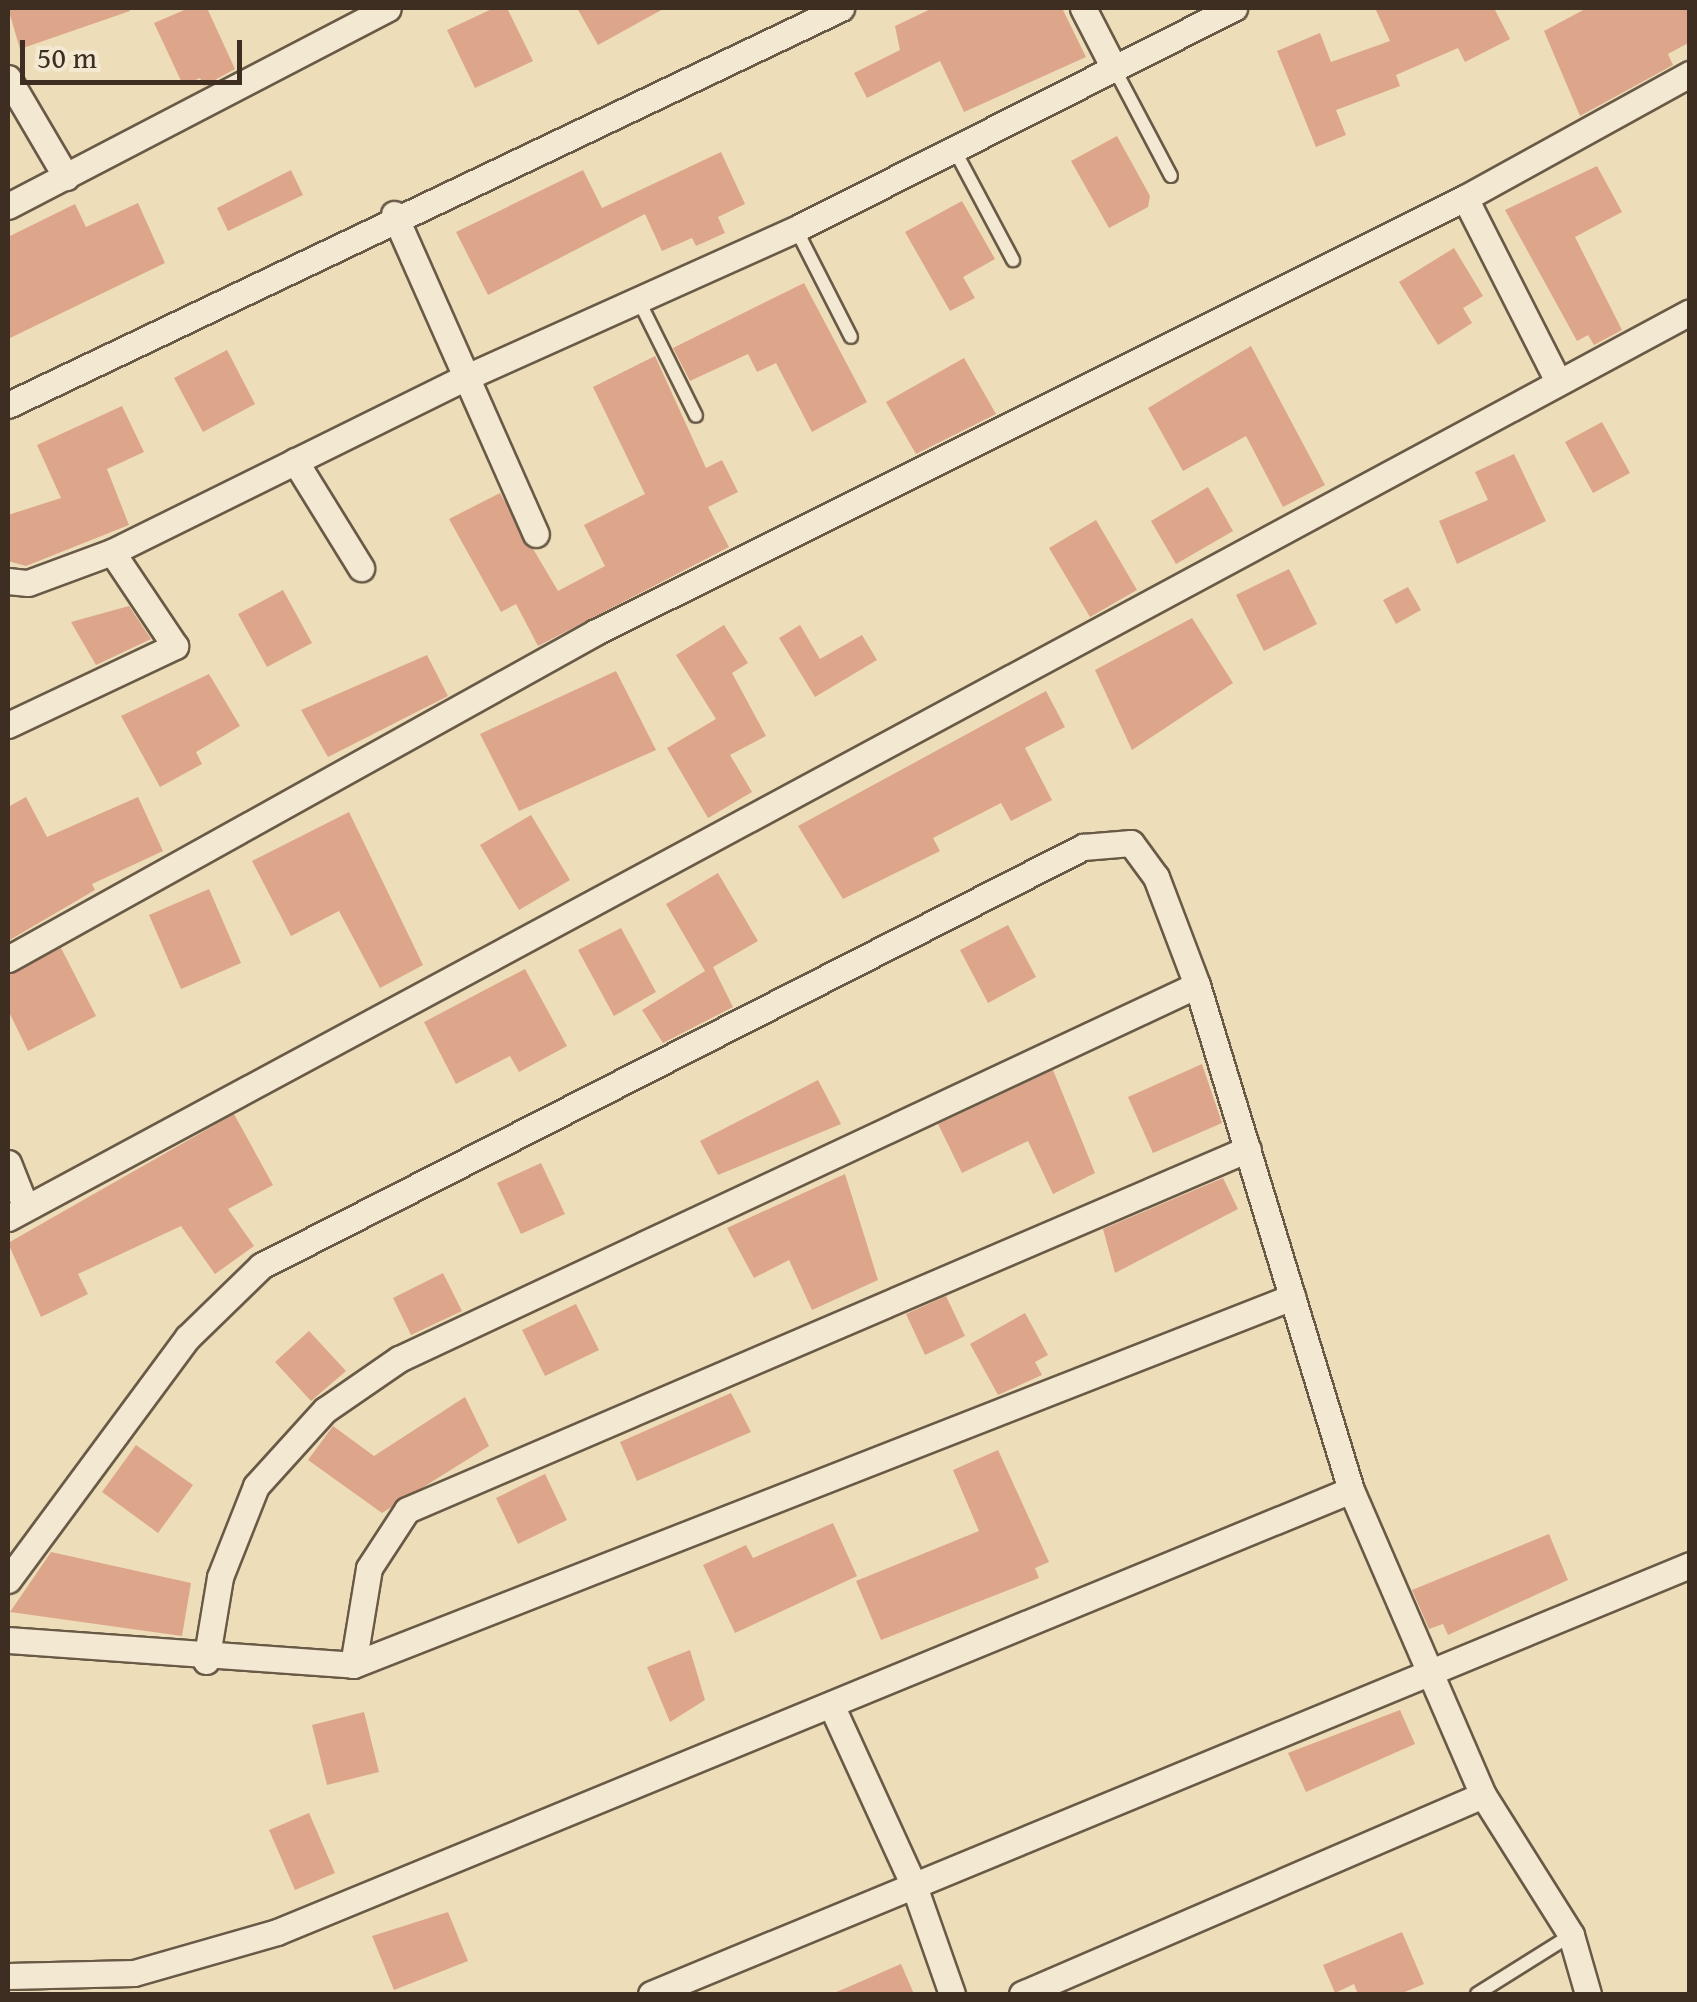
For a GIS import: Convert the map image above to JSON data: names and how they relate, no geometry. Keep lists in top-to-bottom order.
{
  "scale_bar": "50 m"
}
